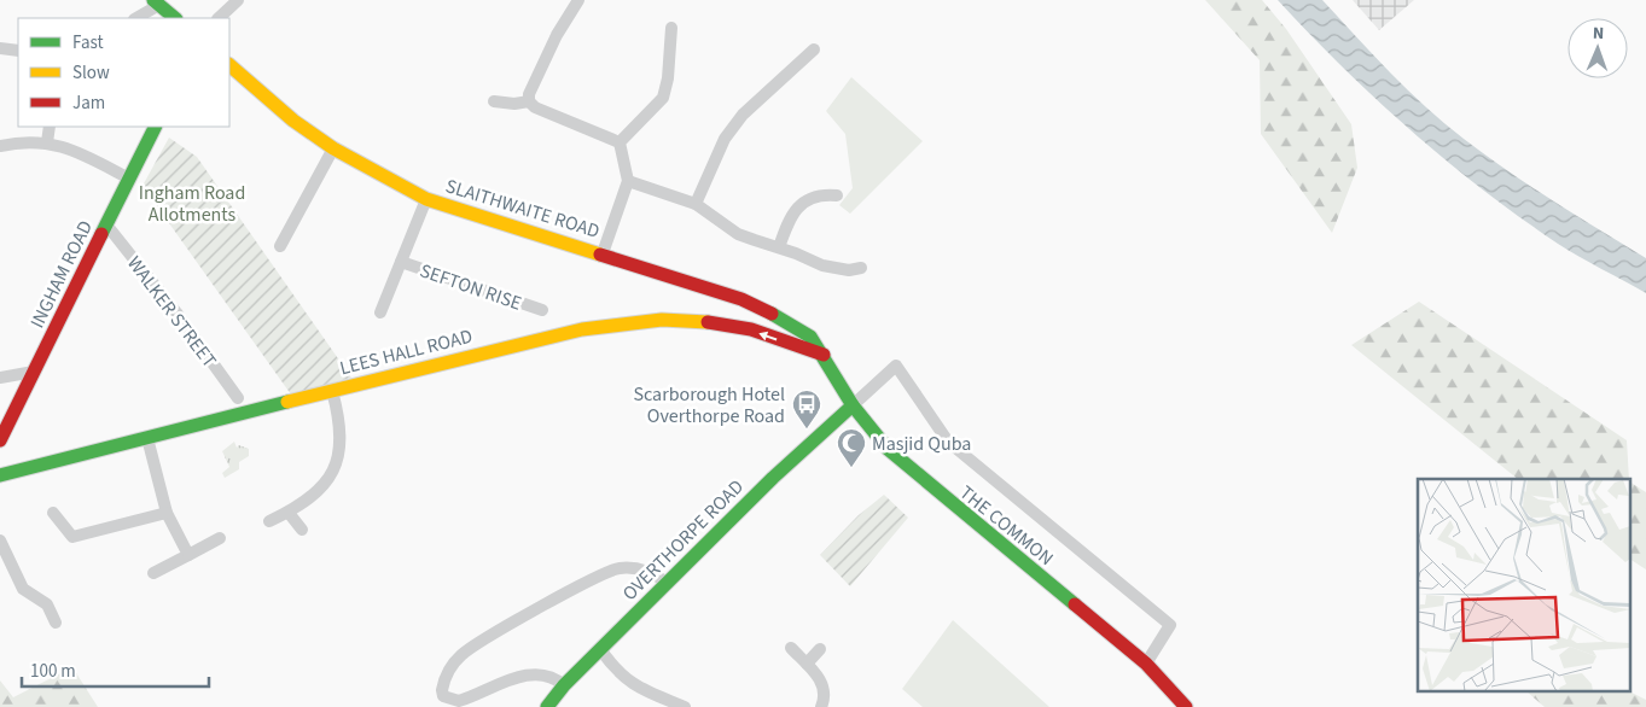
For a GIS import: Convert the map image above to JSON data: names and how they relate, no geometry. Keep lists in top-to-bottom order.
{
  "streets": {
    "street": [
      "SLAITHWAITE ROAD",
      "INGHAM ROAD",
      "SEFTON RISE",
      "WALKER STREET",
      "LEES HALL ROAD",
      "THE COMMON",
      "OVERTHORPE ROAD"
    ]
  },
  "crossings": [
    ["SLAITHWAITE ROAD", "LEES HALL ROAD"],
    ["SLAITHWAITE ROAD", "THE COMMON"],
    ["INGHAM ROAD", "WALKER STREET"],
    ["LEES HALL ROAD", "THE COMMON"],
    ["THE COMMON", "OVERTHORPE ROAD"]
  ],
  "one_way": ["LEES HALL ROAD"],
  "parks": ["Ingham Road Allotments"],
  "places": {
    "bus stop": ["Scarborough Hotel Overthorpe Road"],
    "mosque": ["Masjid Quba"]
  },
  "legend": ["Fast", "Slow", "Jam"],
  "scale_bar": "100 m",
  "north": "top"
}
